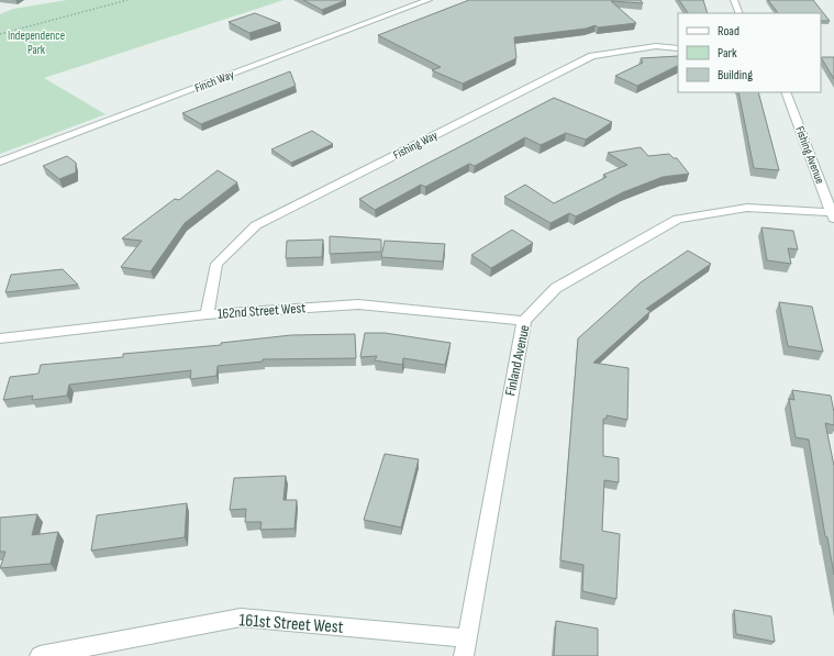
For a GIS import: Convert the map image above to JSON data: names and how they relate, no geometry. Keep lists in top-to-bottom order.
{
  "streets": {
    "street": [
      "Finch Way",
      "Fishing Way",
      "Fishing Avenue",
      "162nd Street West",
      "Finland Avenue",
      "161st Street West"
    ]
  },
  "crossings": [
    ["Fishing Way", "162nd Street West"],
    ["Fishing Avenue", "Finland Avenue"],
    ["162nd Street West", "Finland Avenue"],
    ["Finland Avenue", "161st Street West"]
  ],
  "parks": ["Independence Park"],
  "legend": ["Road", "Park", "Building"]
}
